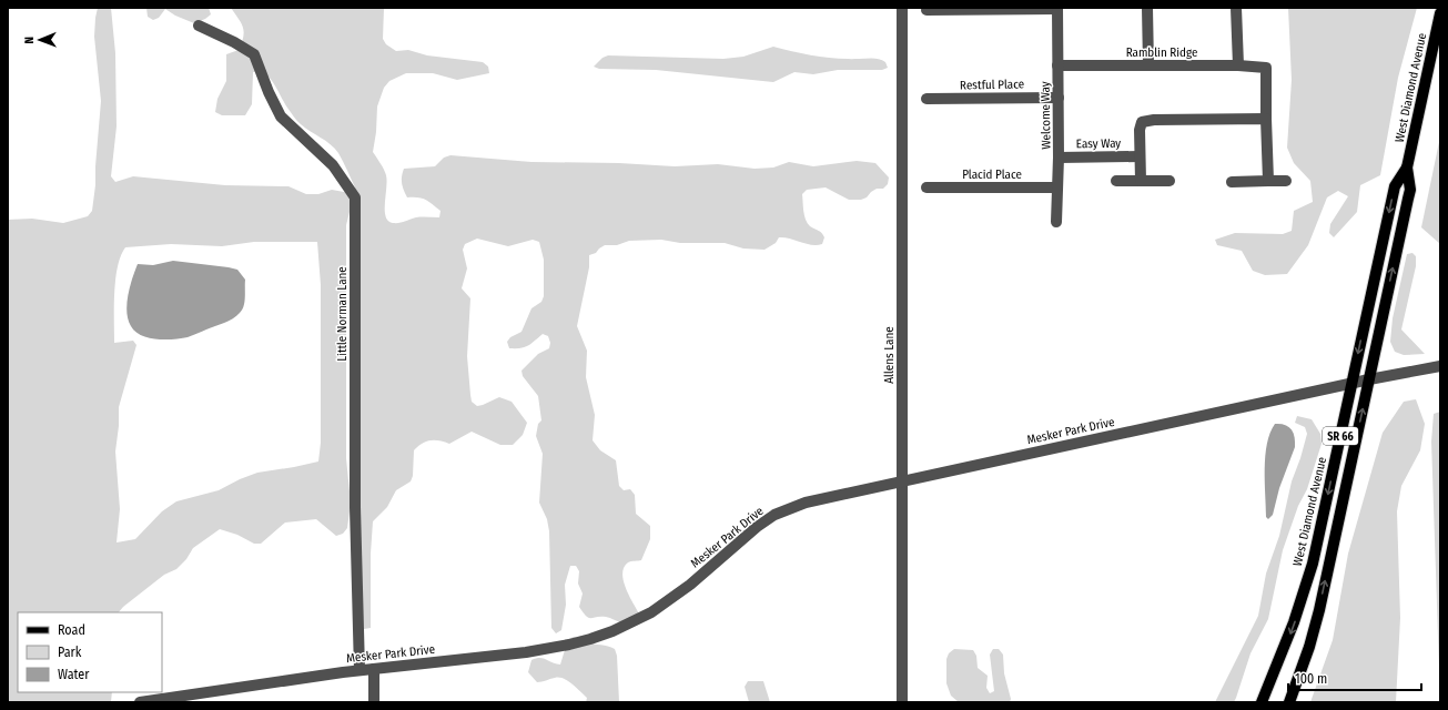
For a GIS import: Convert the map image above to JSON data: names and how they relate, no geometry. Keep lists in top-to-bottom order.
{
  "streets": {
    "main road": ["West Diamond Avenue", "SR 66"],
    "street": [
      "Ramblin Ridge",
      "Restful Place",
      "Welcome Way",
      "Easy Way",
      "Placid Place",
      "Little Norman Lane",
      "Allens Lane",
      "Mesker Park Drive"
    ]
  },
  "crossings": [
    ["Ramblin Ridge", "Welcome Way"],
    ["Restful Place", "Welcome Way"],
    ["West Diamond Avenue", "Mesker Park Drive"],
    ["Welcome Way", "Easy Way"],
    ["Welcome Way", "Placid Place"],
    ["Little Norman Lane", "Mesker Park Drive"],
    ["Allens Lane", "Mesker Park Drive"]
  ],
  "legend": ["Road", "Park", "Water"],
  "scale_bar": "100 m",
  "north": "left"
}
